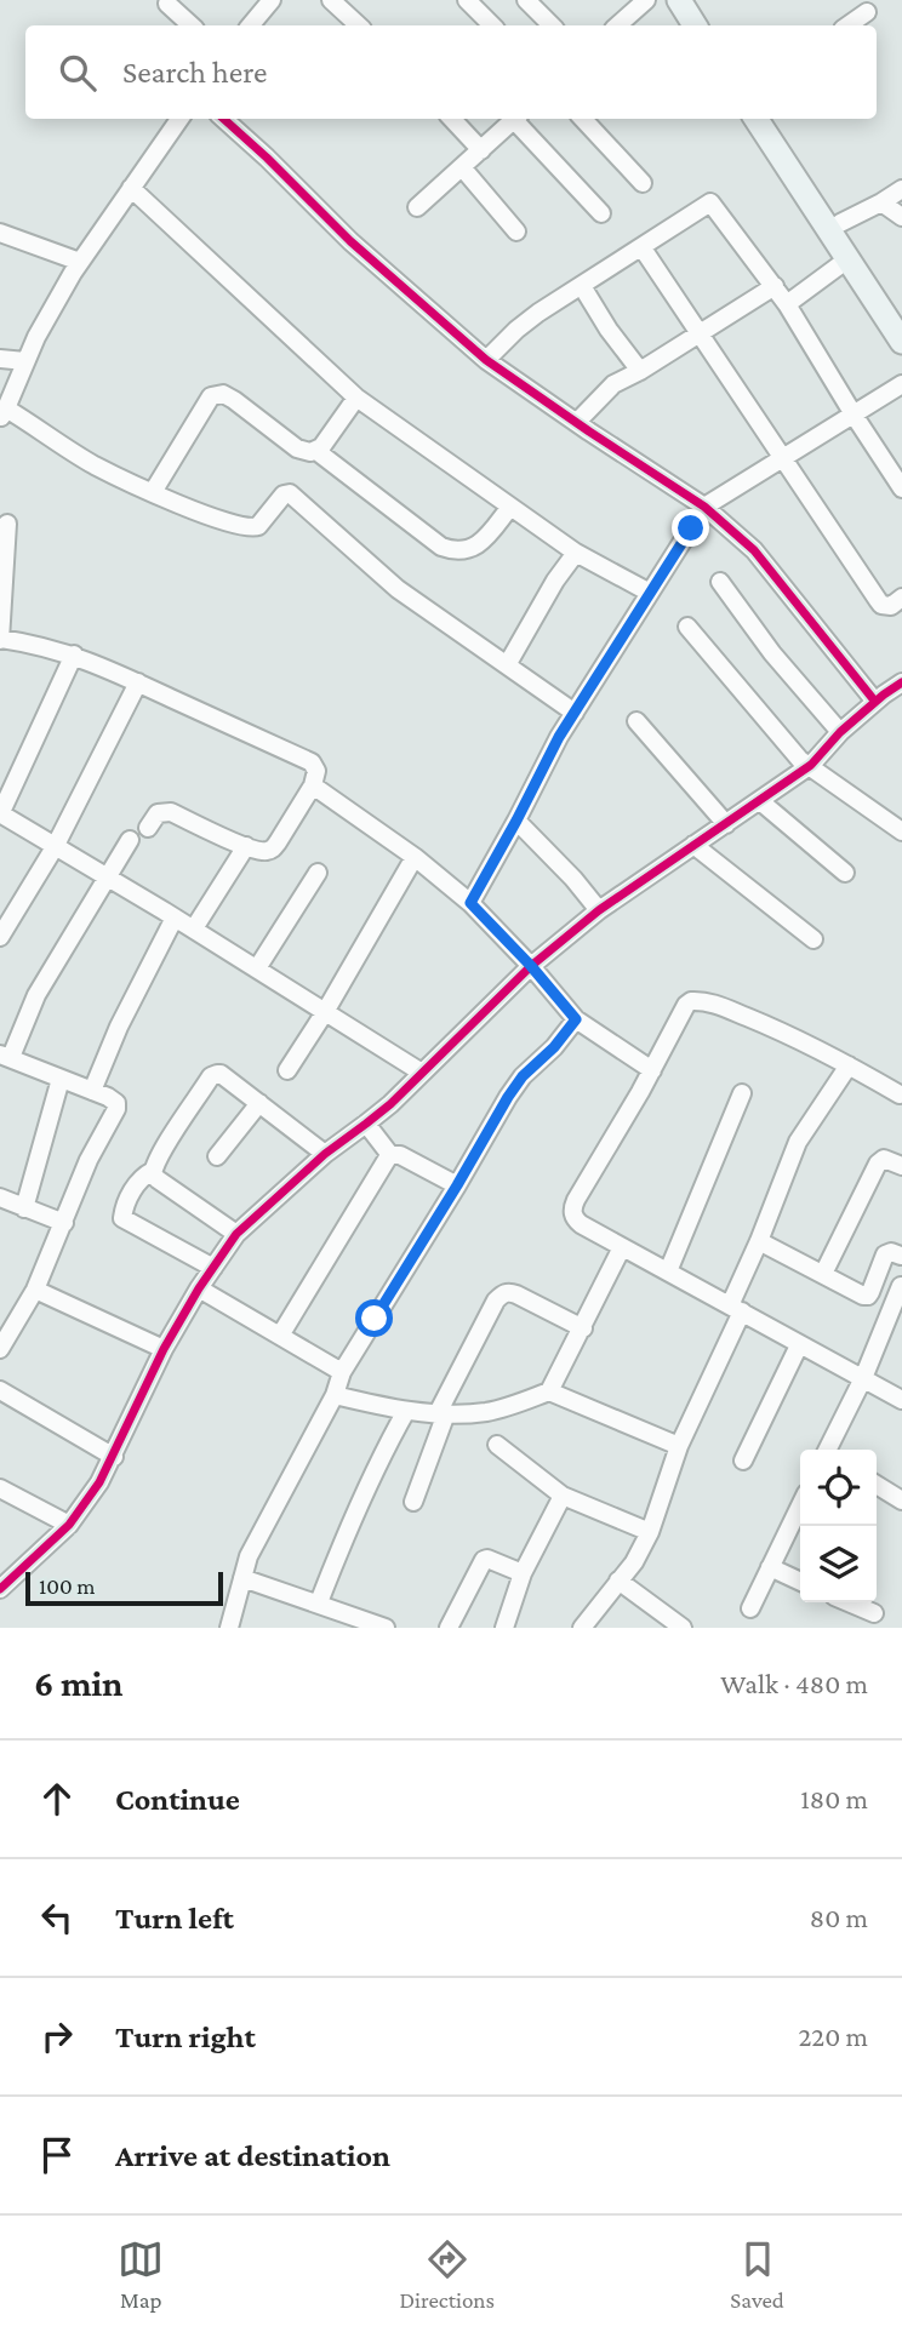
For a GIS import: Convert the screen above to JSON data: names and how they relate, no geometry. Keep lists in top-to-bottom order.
{
  "scale_bar": "100 m",
  "page": {
    "search": "Search here",
    "scale": "100 m",
    "heading": ["6 min", "Walk · 480 m"],
    "list": [
      ["Continue", "180 m"],
      ["Turn left", "80 m"],
      ["Turn right", "220 m"],
      "Arrive at destination"
    ],
    "nav": ["Map", "Directions", "Saved"]
  }
}
